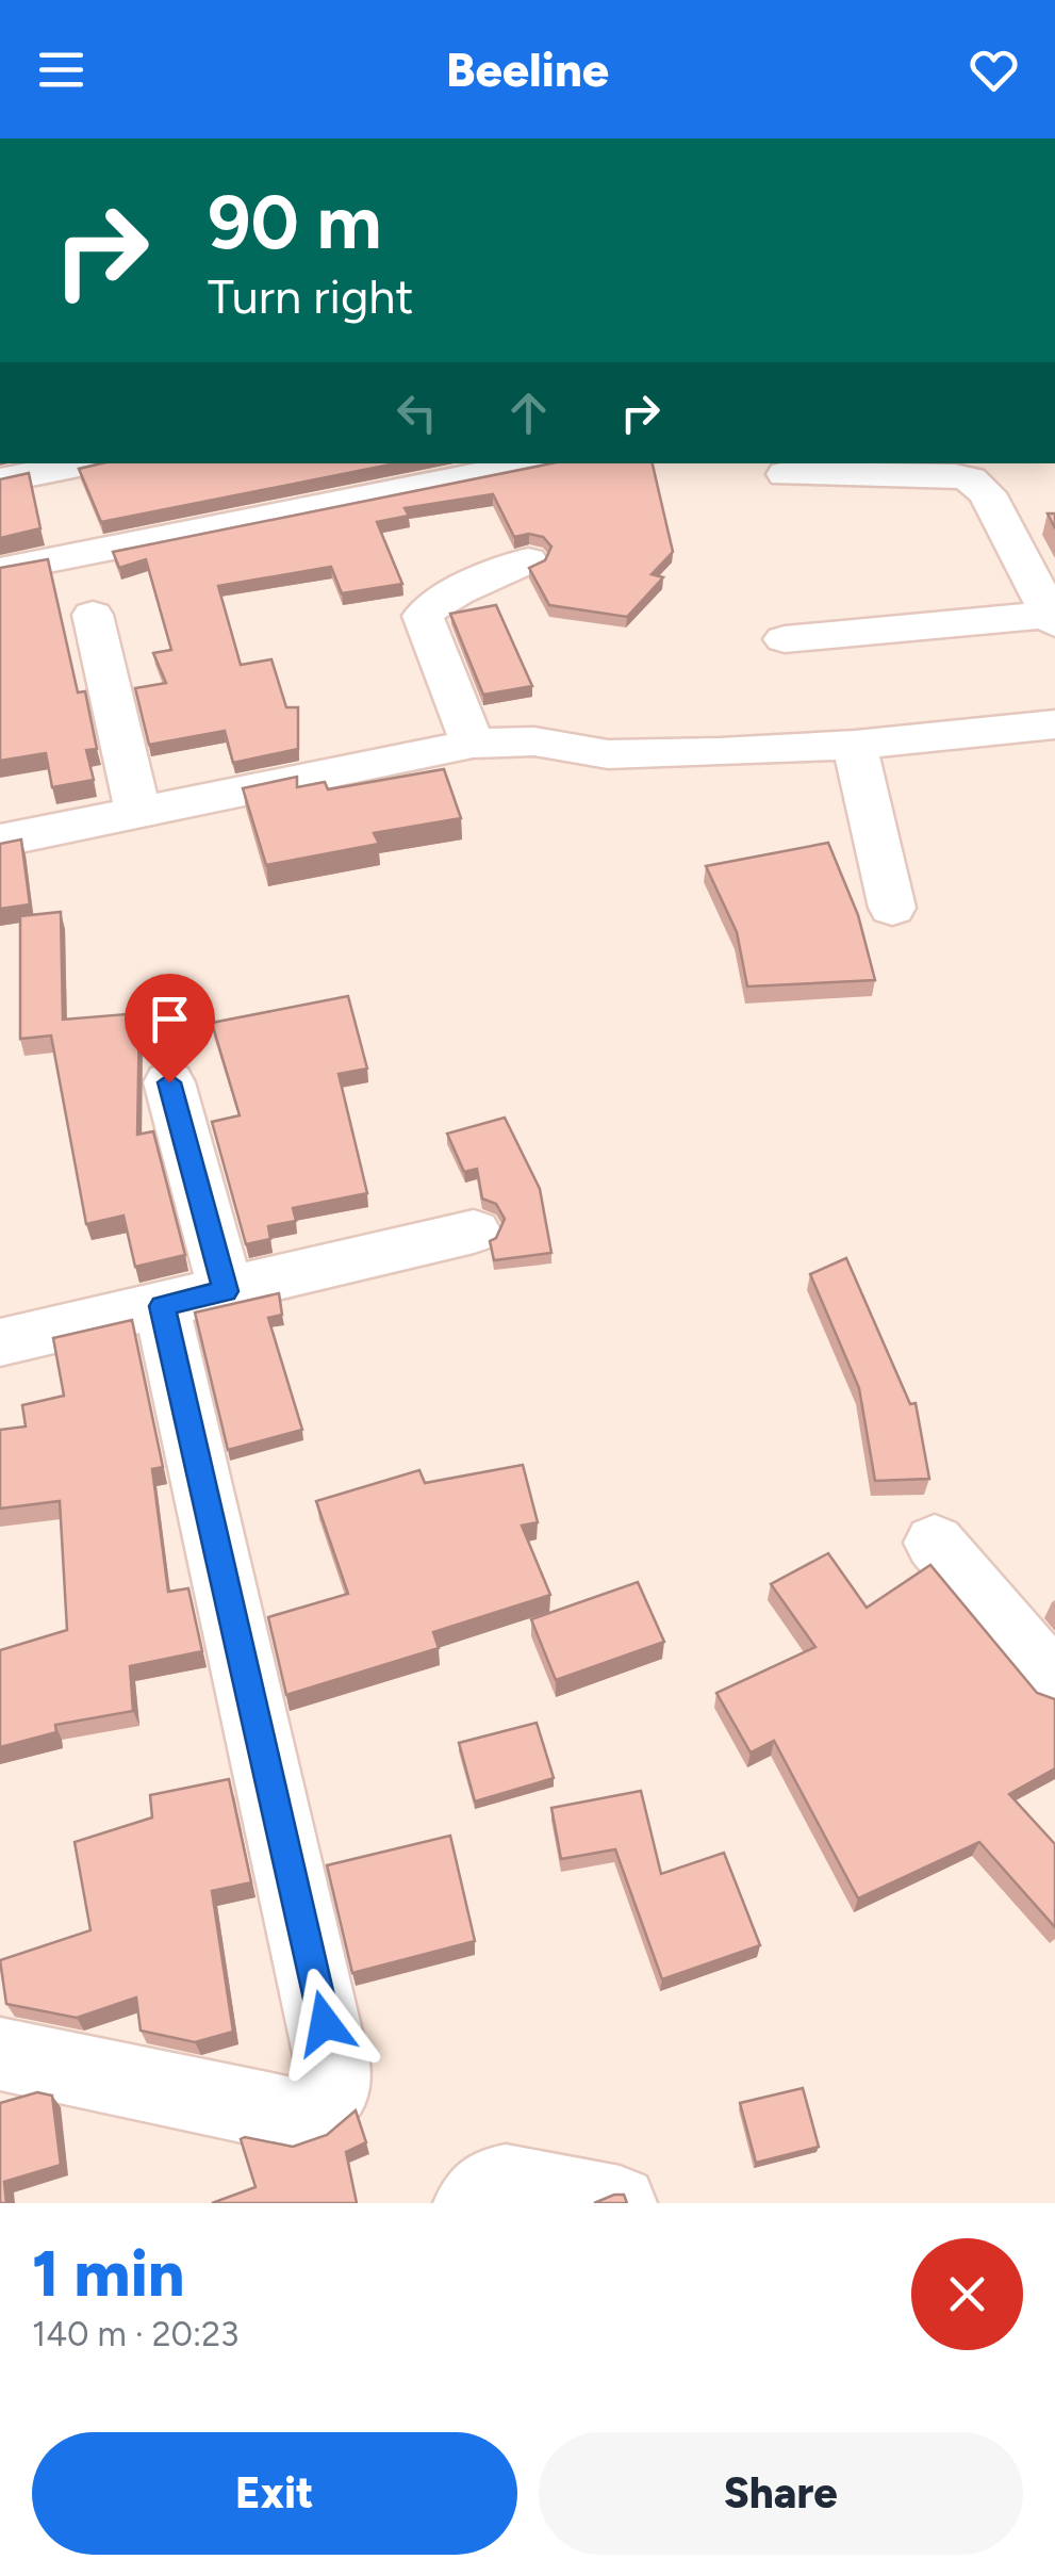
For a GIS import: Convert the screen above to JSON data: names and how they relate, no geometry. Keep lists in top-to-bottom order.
{
  "page": {
    "header": "Beeline",
    "turn": ["90 m", "Turn right"],
    "heading": ["1 min", "140 m · 20:23"],
    "buttons": ["Exit", "Share"]
  }
}
